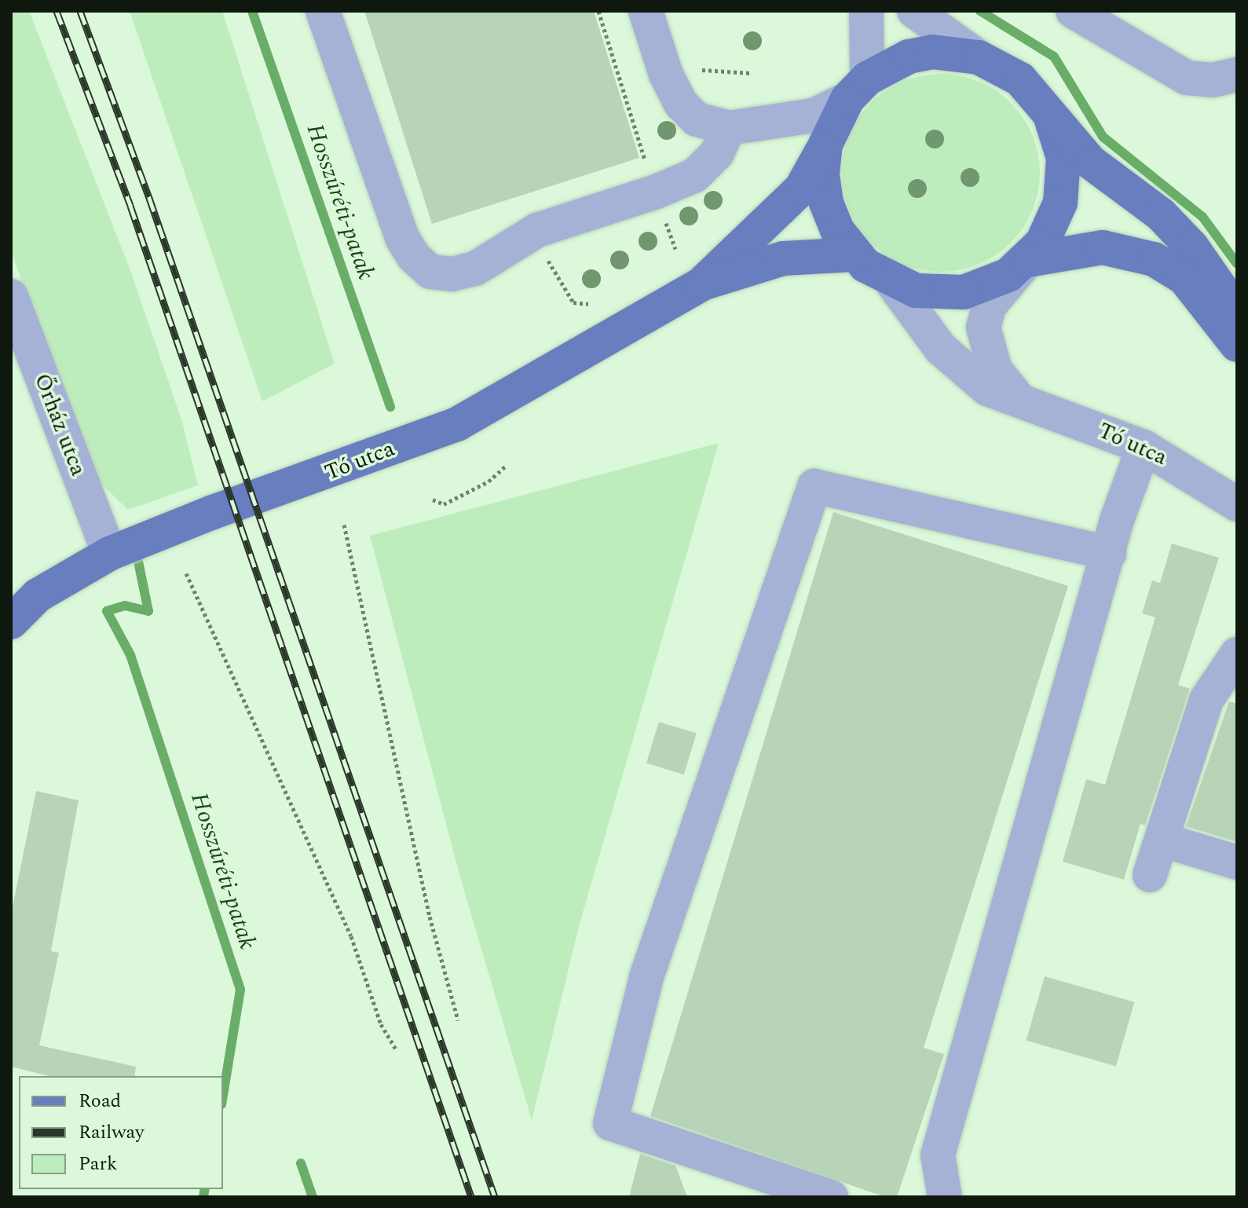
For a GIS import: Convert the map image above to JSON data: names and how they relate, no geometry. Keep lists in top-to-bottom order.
{
  "streets": {
    "main road": ["Tó utca"],
    "street": ["Őrház utca"]
  },
  "crossings": [
    ["Őrház utca", "Tó utca"]
  ],
  "water": ["Hosszúréti-patak"],
  "legend": ["Road", "Railway", "Park"]
}
